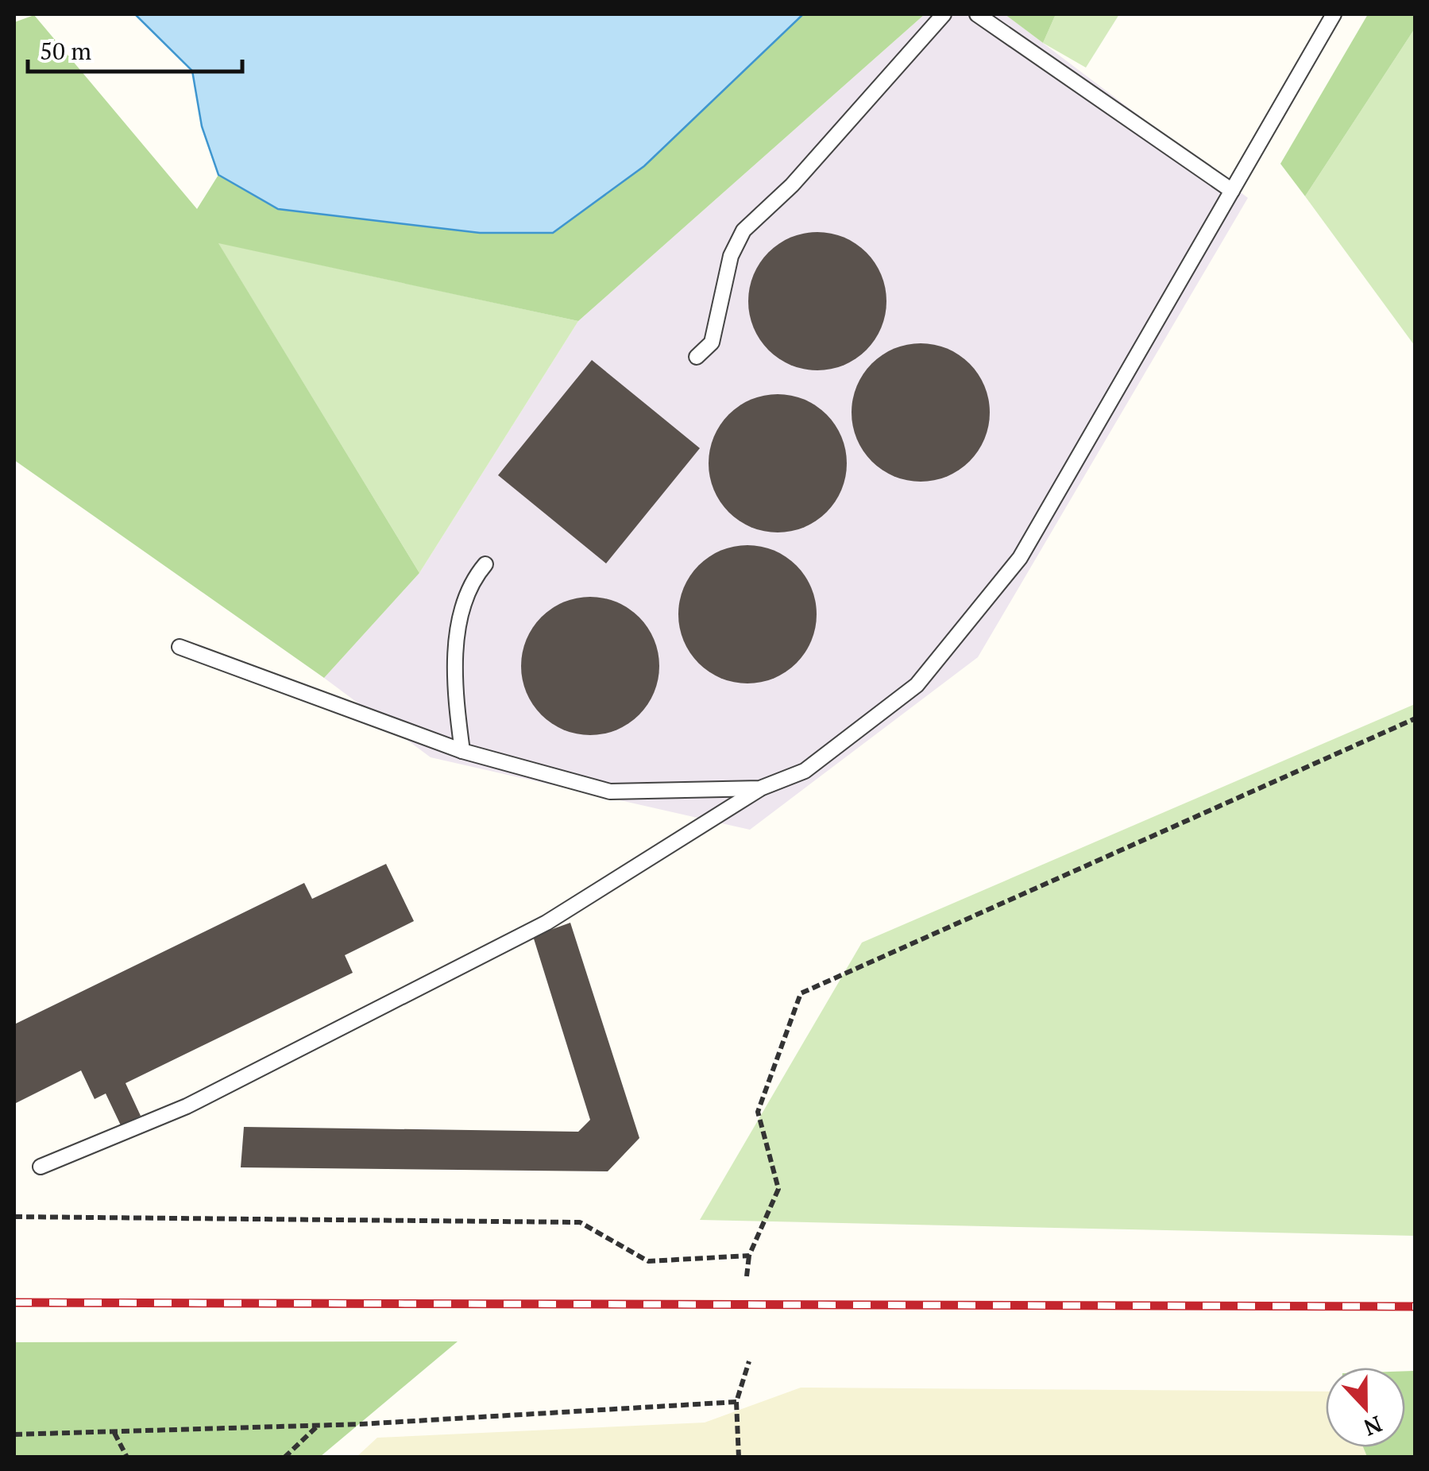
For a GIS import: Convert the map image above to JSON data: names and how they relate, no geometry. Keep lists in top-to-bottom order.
{
  "scale_bar": "50 m",
  "north": "bottom"
}
